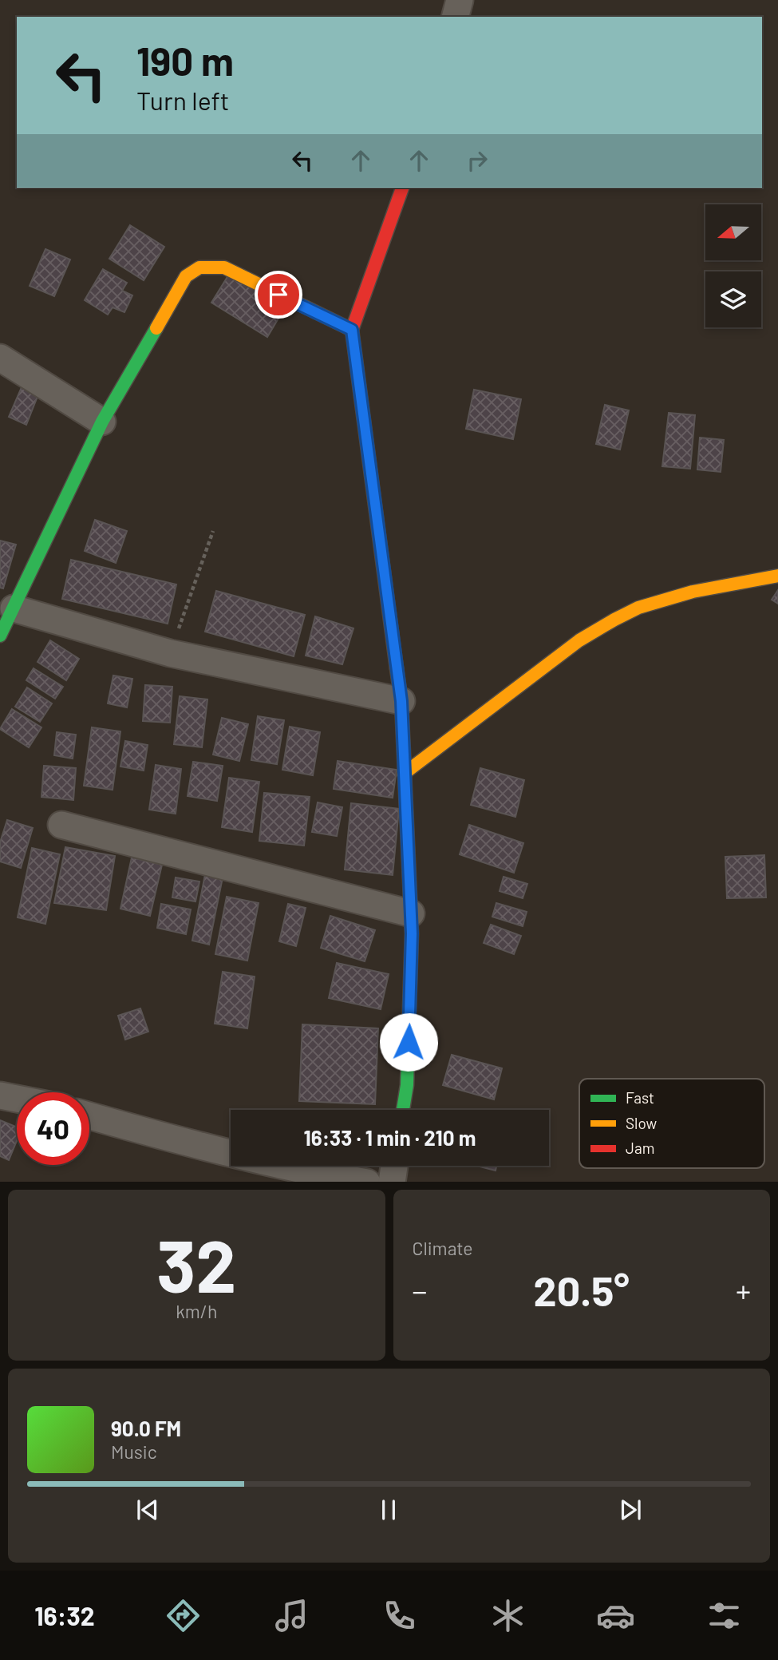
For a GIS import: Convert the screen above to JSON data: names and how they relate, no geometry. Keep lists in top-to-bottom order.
{
  "legend": ["Fast", "Slow", "Jam"],
  "north": "left",
  "page": {
    "turn": ["190 m", "Turn left"],
    "limit": "40",
    "trip": "16:33 · 1 min · 210 m",
    "tile": [
      ["32", "km/h"],
      "Climate"
    ],
    "heat": ["−", "20.5°", "+"],
    "song": ["90.0 FM", "Music"],
    "tabs": "16:32"
  }
}
